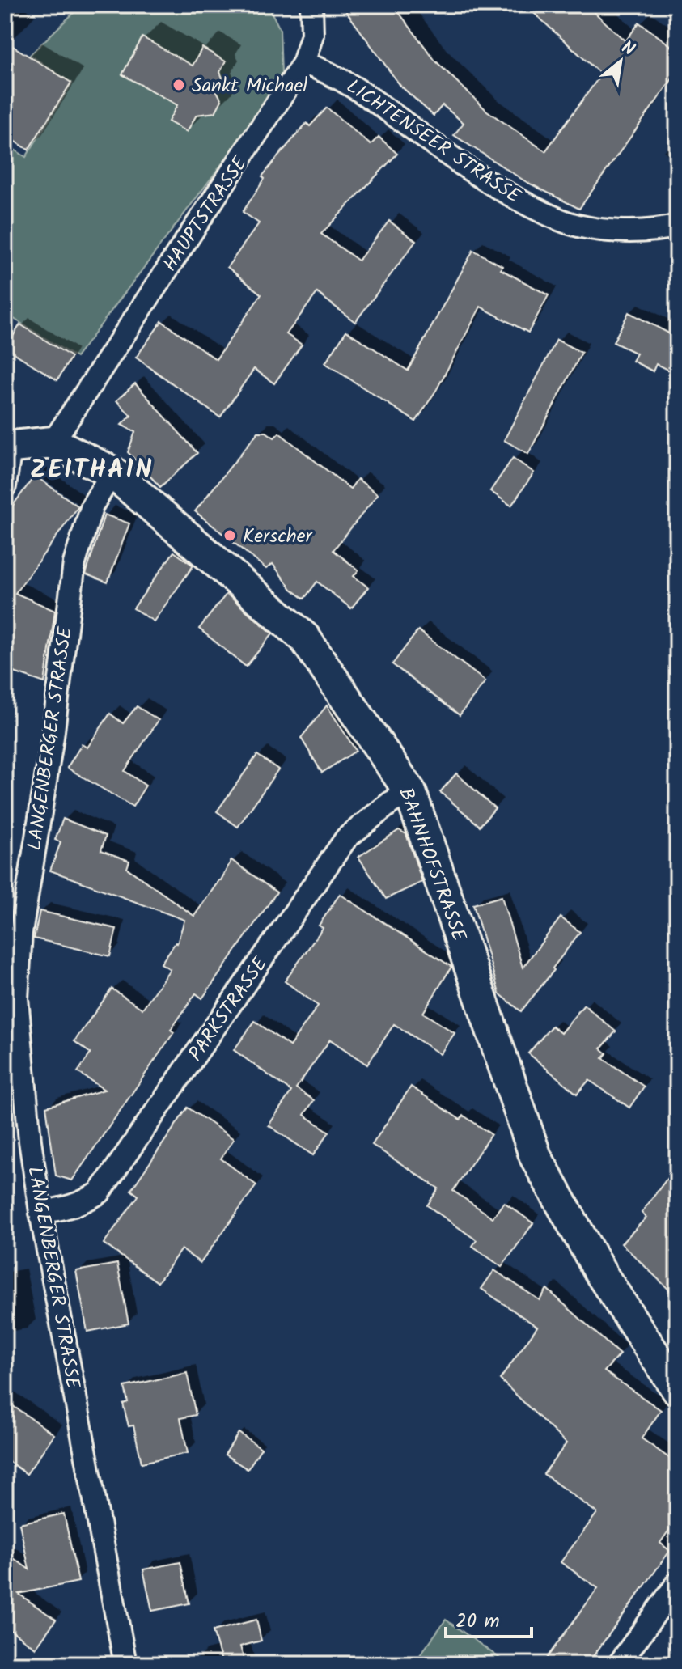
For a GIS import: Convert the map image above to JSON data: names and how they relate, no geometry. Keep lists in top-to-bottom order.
{
  "streets": {
    "street": [
      "LICHTENSEER STRASSE",
      "HAUPTSTRASSE",
      "LANGENBERGER STRASSE",
      "BAHNHOFSTRASSE",
      "PARKSTRASSE"
    ]
  },
  "crossings": [
    ["LICHTENSEER STRASSE", "HAUPTSTRASSE"],
    ["HAUPTSTRASSE", "BAHNHOFSTRASSE"],
    ["LANGENBERGER STRASSE", "BAHNHOFSTRASSE"],
    ["LANGENBERGER STRASSE", "PARKSTRASSE"],
    ["BAHNHOFSTRASSE", "PARKSTRASSE"]
  ],
  "districts": ["ZEITHAIN"],
  "places": ["Sankt Michael", "Kerscher"],
  "scale_bar": "20 m",
  "north": "top right"
}
